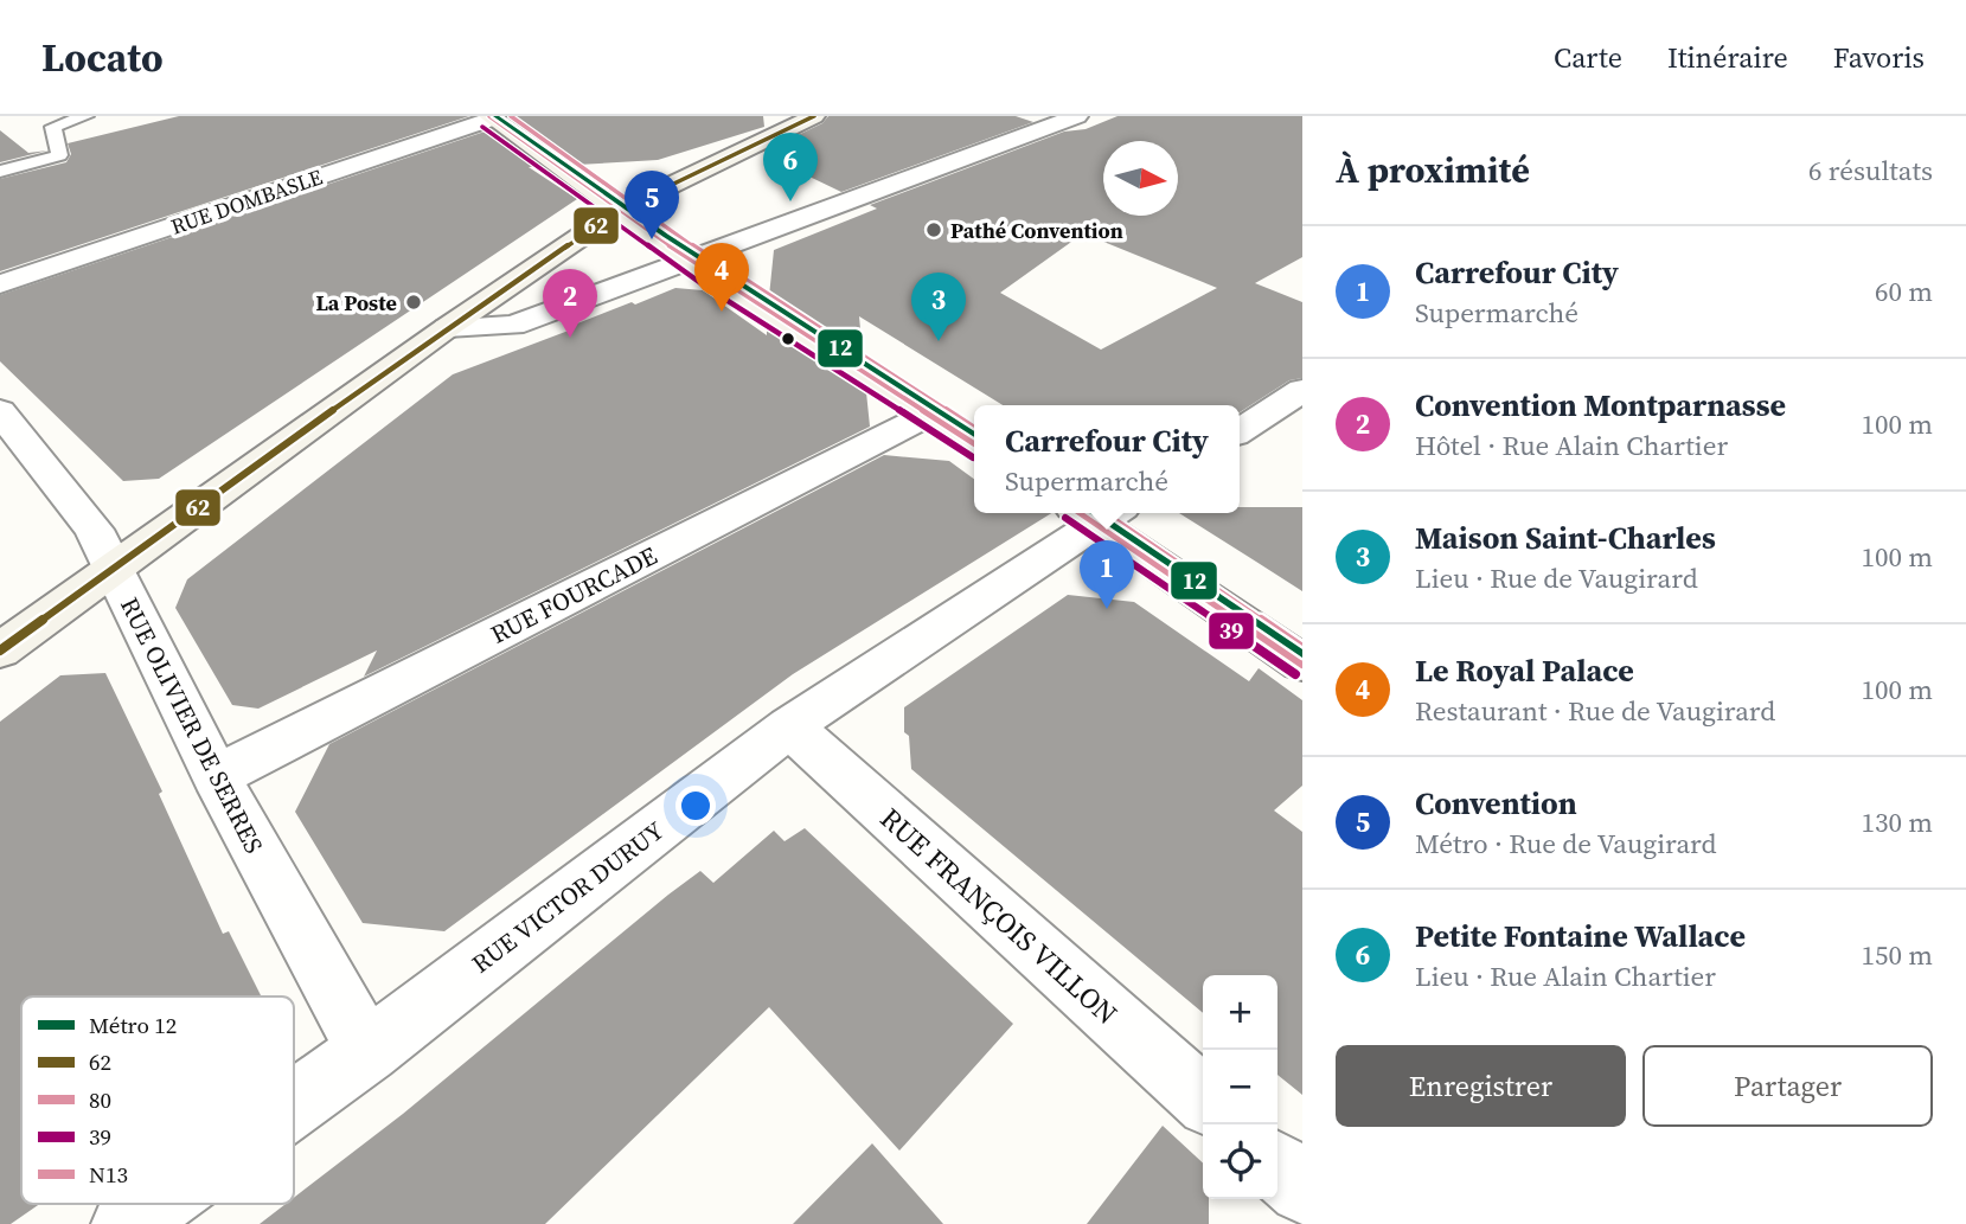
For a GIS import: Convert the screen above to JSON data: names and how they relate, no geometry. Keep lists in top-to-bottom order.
{
  "streets": {
    "street": [
      "RUE DOMBASLE",
      "RUE FOURCADE",
      "RUE OLIVIER DE SERRES",
      "RUE VICTOR DURUY",
      "RUE FRANÇOIS VILLON"
    ]
  },
  "crossings": [
    ["RUE FOURCADE", "RUE OLIVIER DE SERRES"],
    ["RUE OLIVIER DE SERRES", "RUE VICTOR DURUY"],
    ["RUE VICTOR DURUY", "RUE FRANÇOIS VILLON"]
  ],
  "places": ["Pathé Convention", "La Poste"],
  "lines": [
    "metro line 12",
    "transit line 62",
    "transit line 80",
    "transit line N13",
    "transit line 39"
  ],
  "legend": [
    "Métro 12",
    "62",
    "80",
    "39",
    "N13"
  ],
  "north": "right",
  "page": {
    "header": "Locato",
    "nav": ["Carte", "Itinéraire", "Favoris"],
    "heading": ["À proximité", "6 résultats"],
    "pins": [
      "6",
      "5",
      "4",
      "2",
      "3",
      "1"
    ],
    "list": [
      {
        "mark": "1",
        "name": "Carrefour City",
        "note": "Supermarché",
        "value": "60 m"
      },
      {
        "mark": "2",
        "name": "Convention Montparnasse",
        "note": "Hôtel · Rue Alain Chartier",
        "value": "100 m"
      },
      {
        "mark": "3",
        "name": "Maison Saint-Charles",
        "note": "Lieu · Rue de Vaugirard",
        "value": "100 m"
      },
      {
        "mark": "4",
        "name": "Le Royal Palace",
        "note": "Restaurant · Rue de Vaugirard",
        "value": "100 m"
      },
      {
        "mark": "5",
        "name": "Convention",
        "note": "Métro · Rue de Vaugirard",
        "value": "130 m"
      },
      {
        "mark": "6",
        "name": "Petite Fontaine Wallace",
        "note": "Lieu · Rue Alain Chartier",
        "value": "150 m"
      }
    ],
    "popup": ["Carrefour City", "Supermarché"],
    "map_buttons": ["+", "−"],
    "buttons": ["Enregistrer", "Partager"]
  }
}
